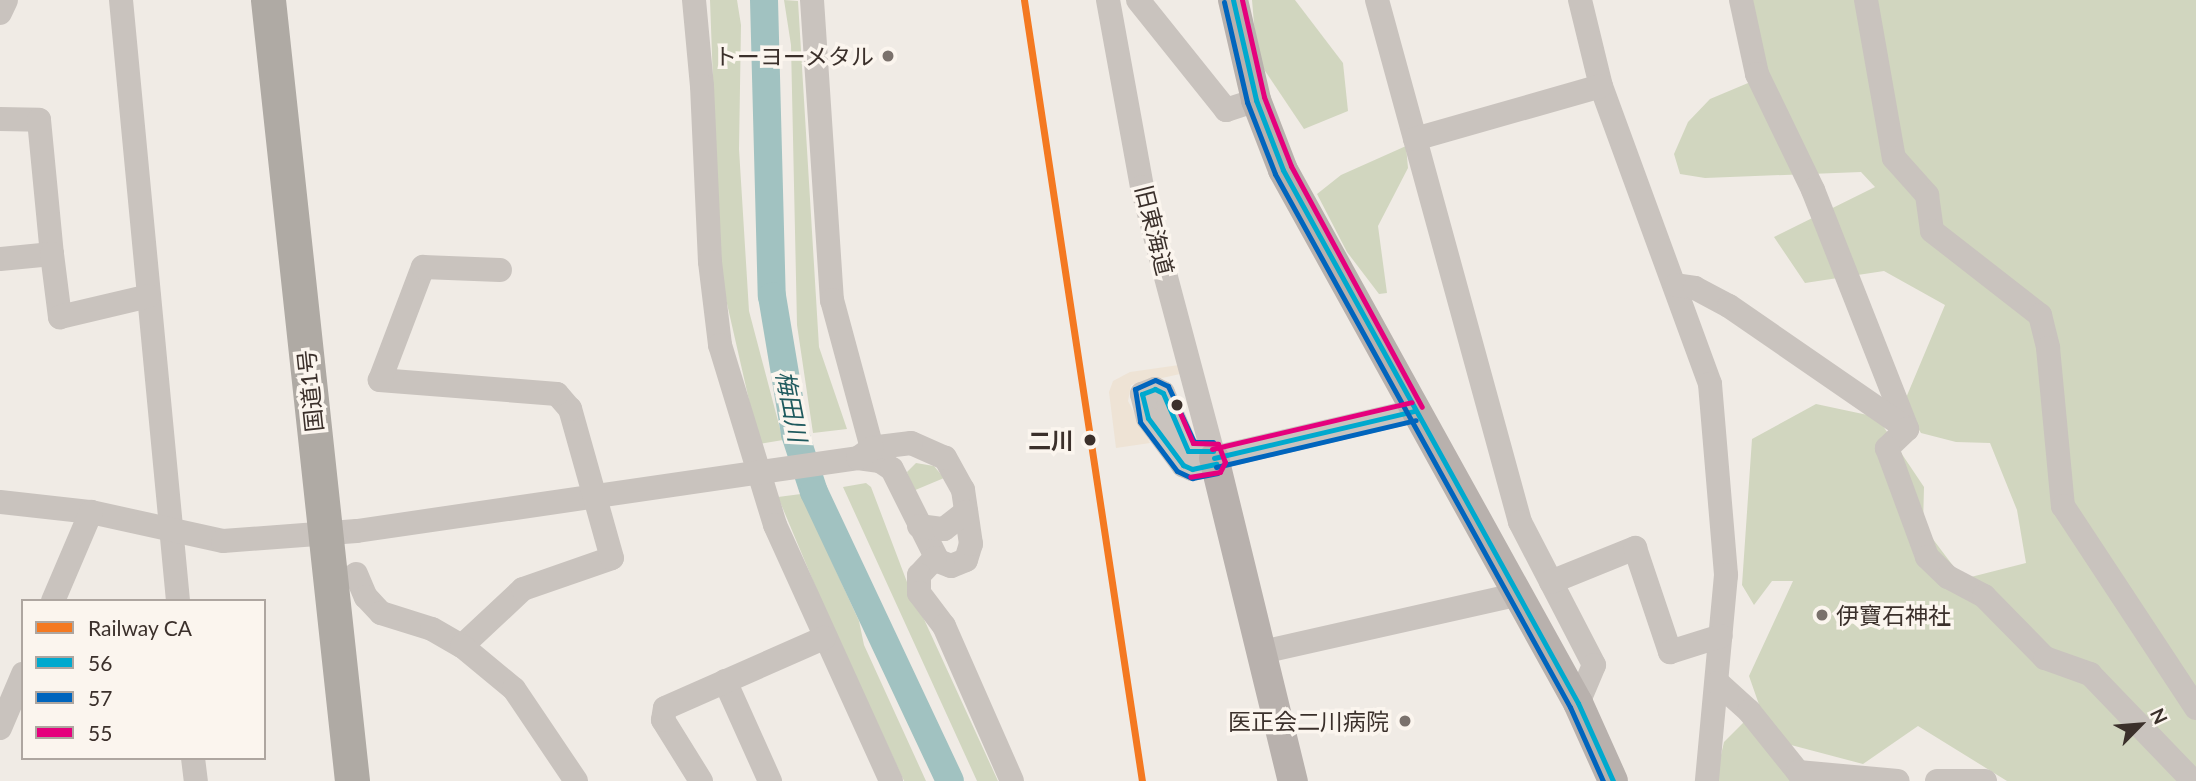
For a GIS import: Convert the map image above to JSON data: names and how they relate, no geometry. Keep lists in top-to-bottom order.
{
  "streets": {
    "highway": ["国道1号"],
    "street": ["旧東海道"]
  },
  "water": ["梅田川"],
  "places": [
    "トーヨーメタル",
    "二川",
    "伊寶石神社",
    "医正会二川病院"
  ],
  "lines": [
    "rail line CA",
    "transit line 56",
    "transit line 55",
    "transit line 57"
  ],
  "legend": [
    "Railway CA",
    "56",
    "57",
    "55"
  ],
  "north": "top right"
}
